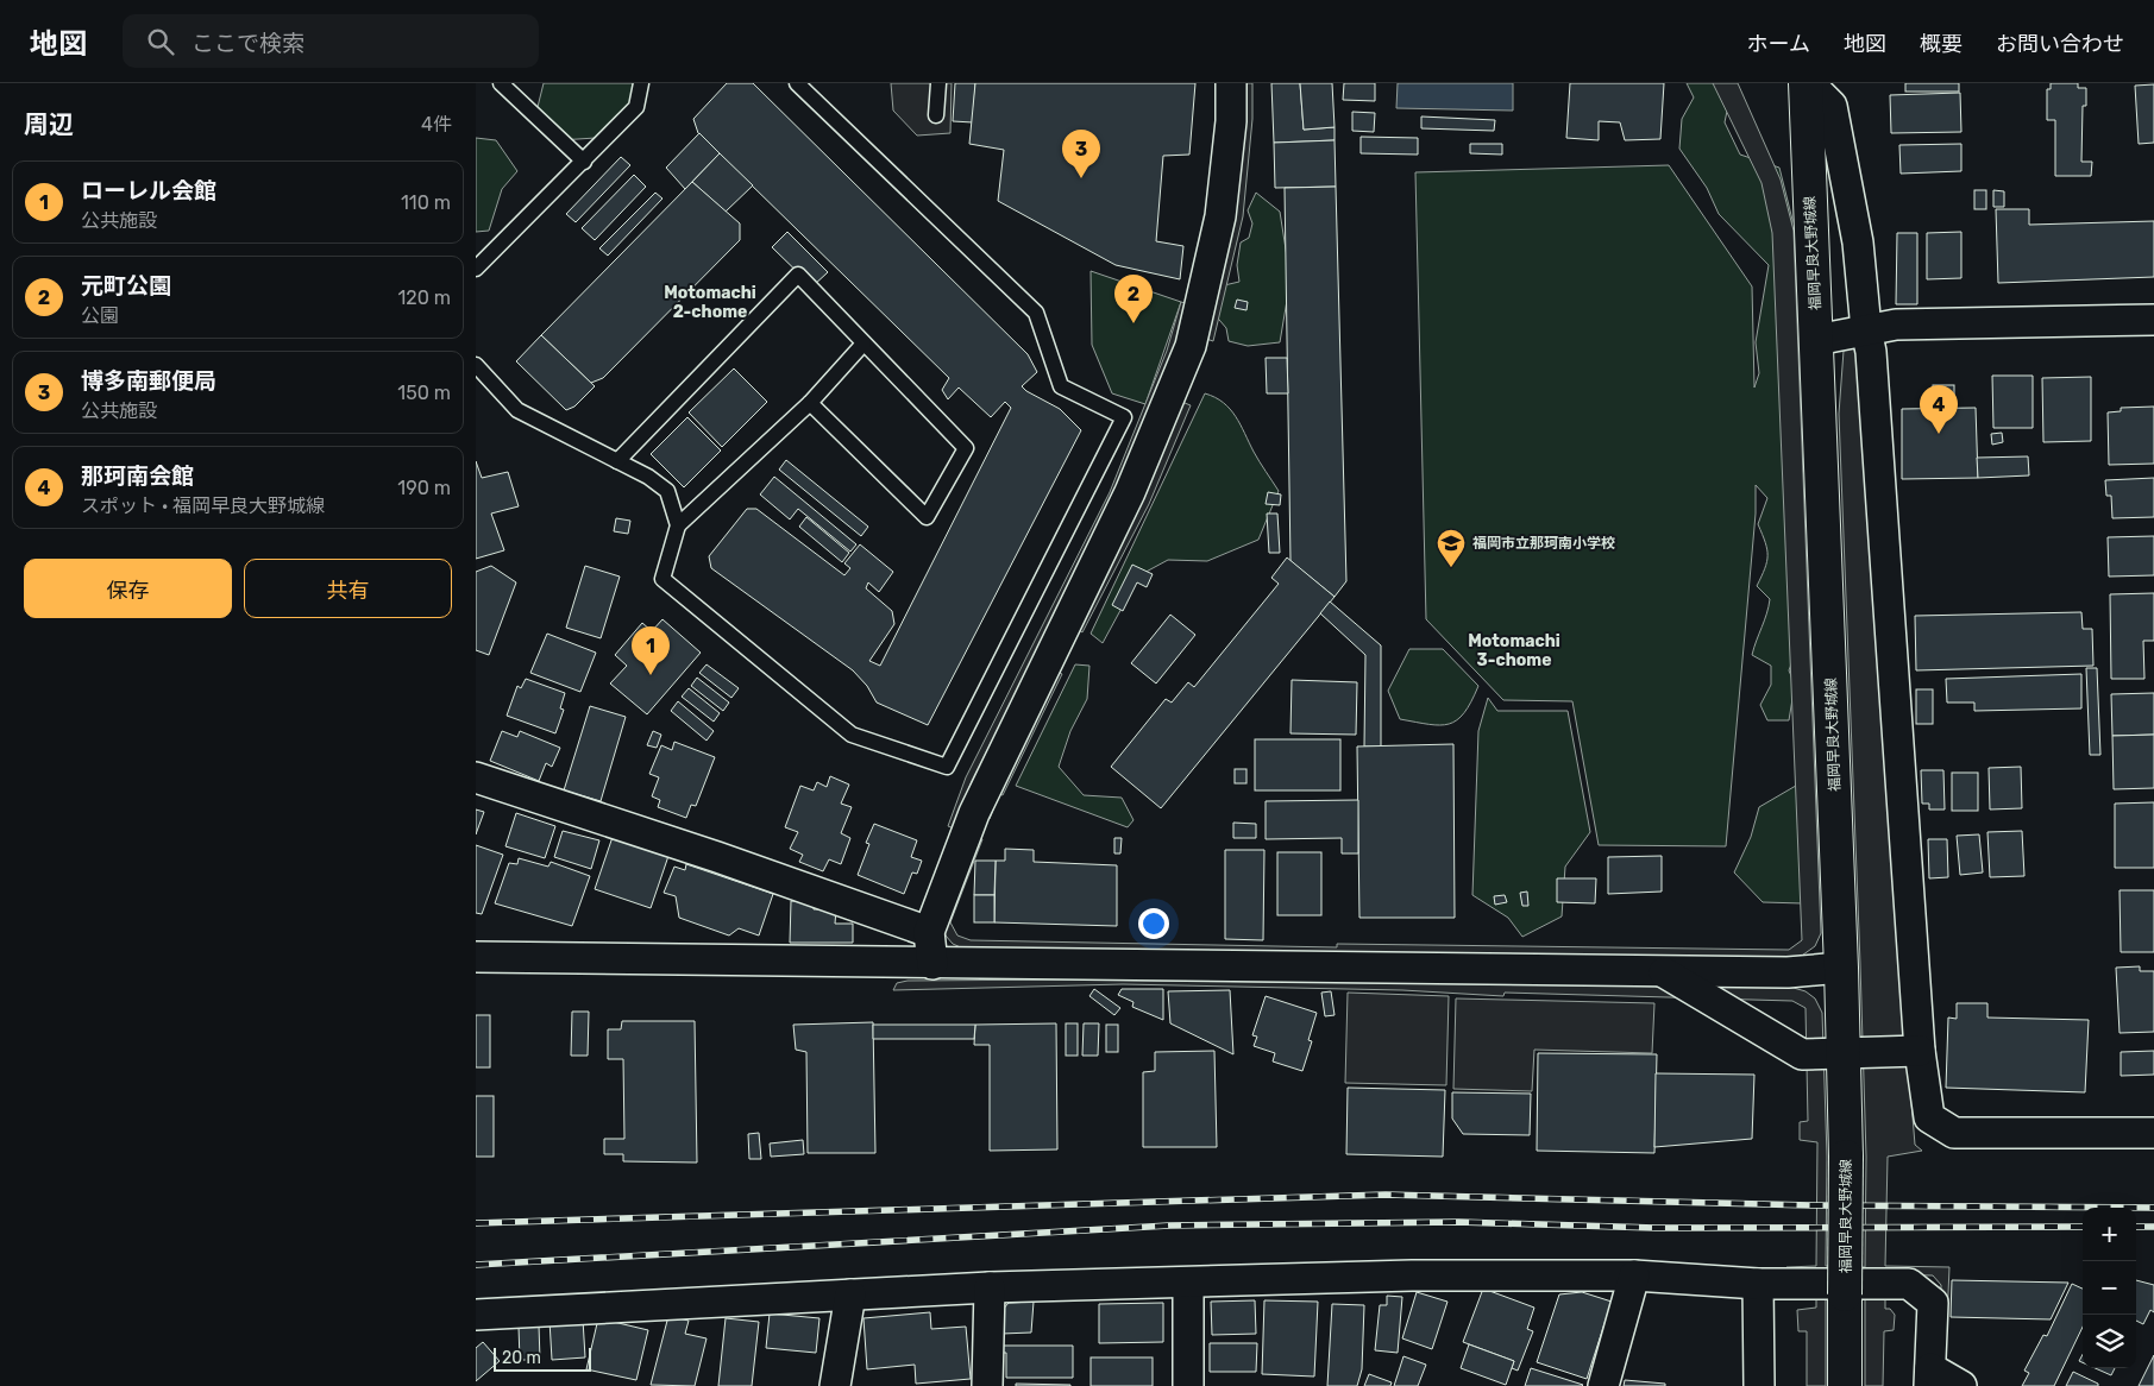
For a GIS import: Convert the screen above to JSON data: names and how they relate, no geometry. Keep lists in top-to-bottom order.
{
  "streets": {
    "main road": ["福岡早良大野城線"]
  },
  "districts": ["Motomachi 2-chome", "Motomachi 3-chome"],
  "places": {
    "school or university": ["福岡市立那珂南小学校"]
  },
  "scale_bar": "20 m",
  "page": {
    "header": "地図",
    "search": "ここで検索",
    "nav": [
      "ホーム",
      "地図",
      "概要",
      "お問い合わせ"
    ],
    "heading": ["周辺", "4件"],
    "pins": [
      "3",
      "2",
      "4",
      "1"
    ],
    "list": [
      {
        "mark": "1",
        "name": "ローレル会館",
        "note": "公共施設",
        "value": "110 m"
      },
      {
        "mark": "2",
        "name": "元町公園",
        "note": "公園",
        "value": "120 m"
      },
      {
        "mark": "3",
        "name": "博多南郵便局",
        "note": "公共施設",
        "value": "150 m"
      },
      {
        "mark": "4",
        "name": "那珂南会館",
        "note": "スポット · 福岡早良大野城線",
        "value": "190 m"
      }
    ],
    "buttons": ["保存", "共有"],
    "map_buttons": ["+", "−"],
    "scale": "20 m"
  }
}
